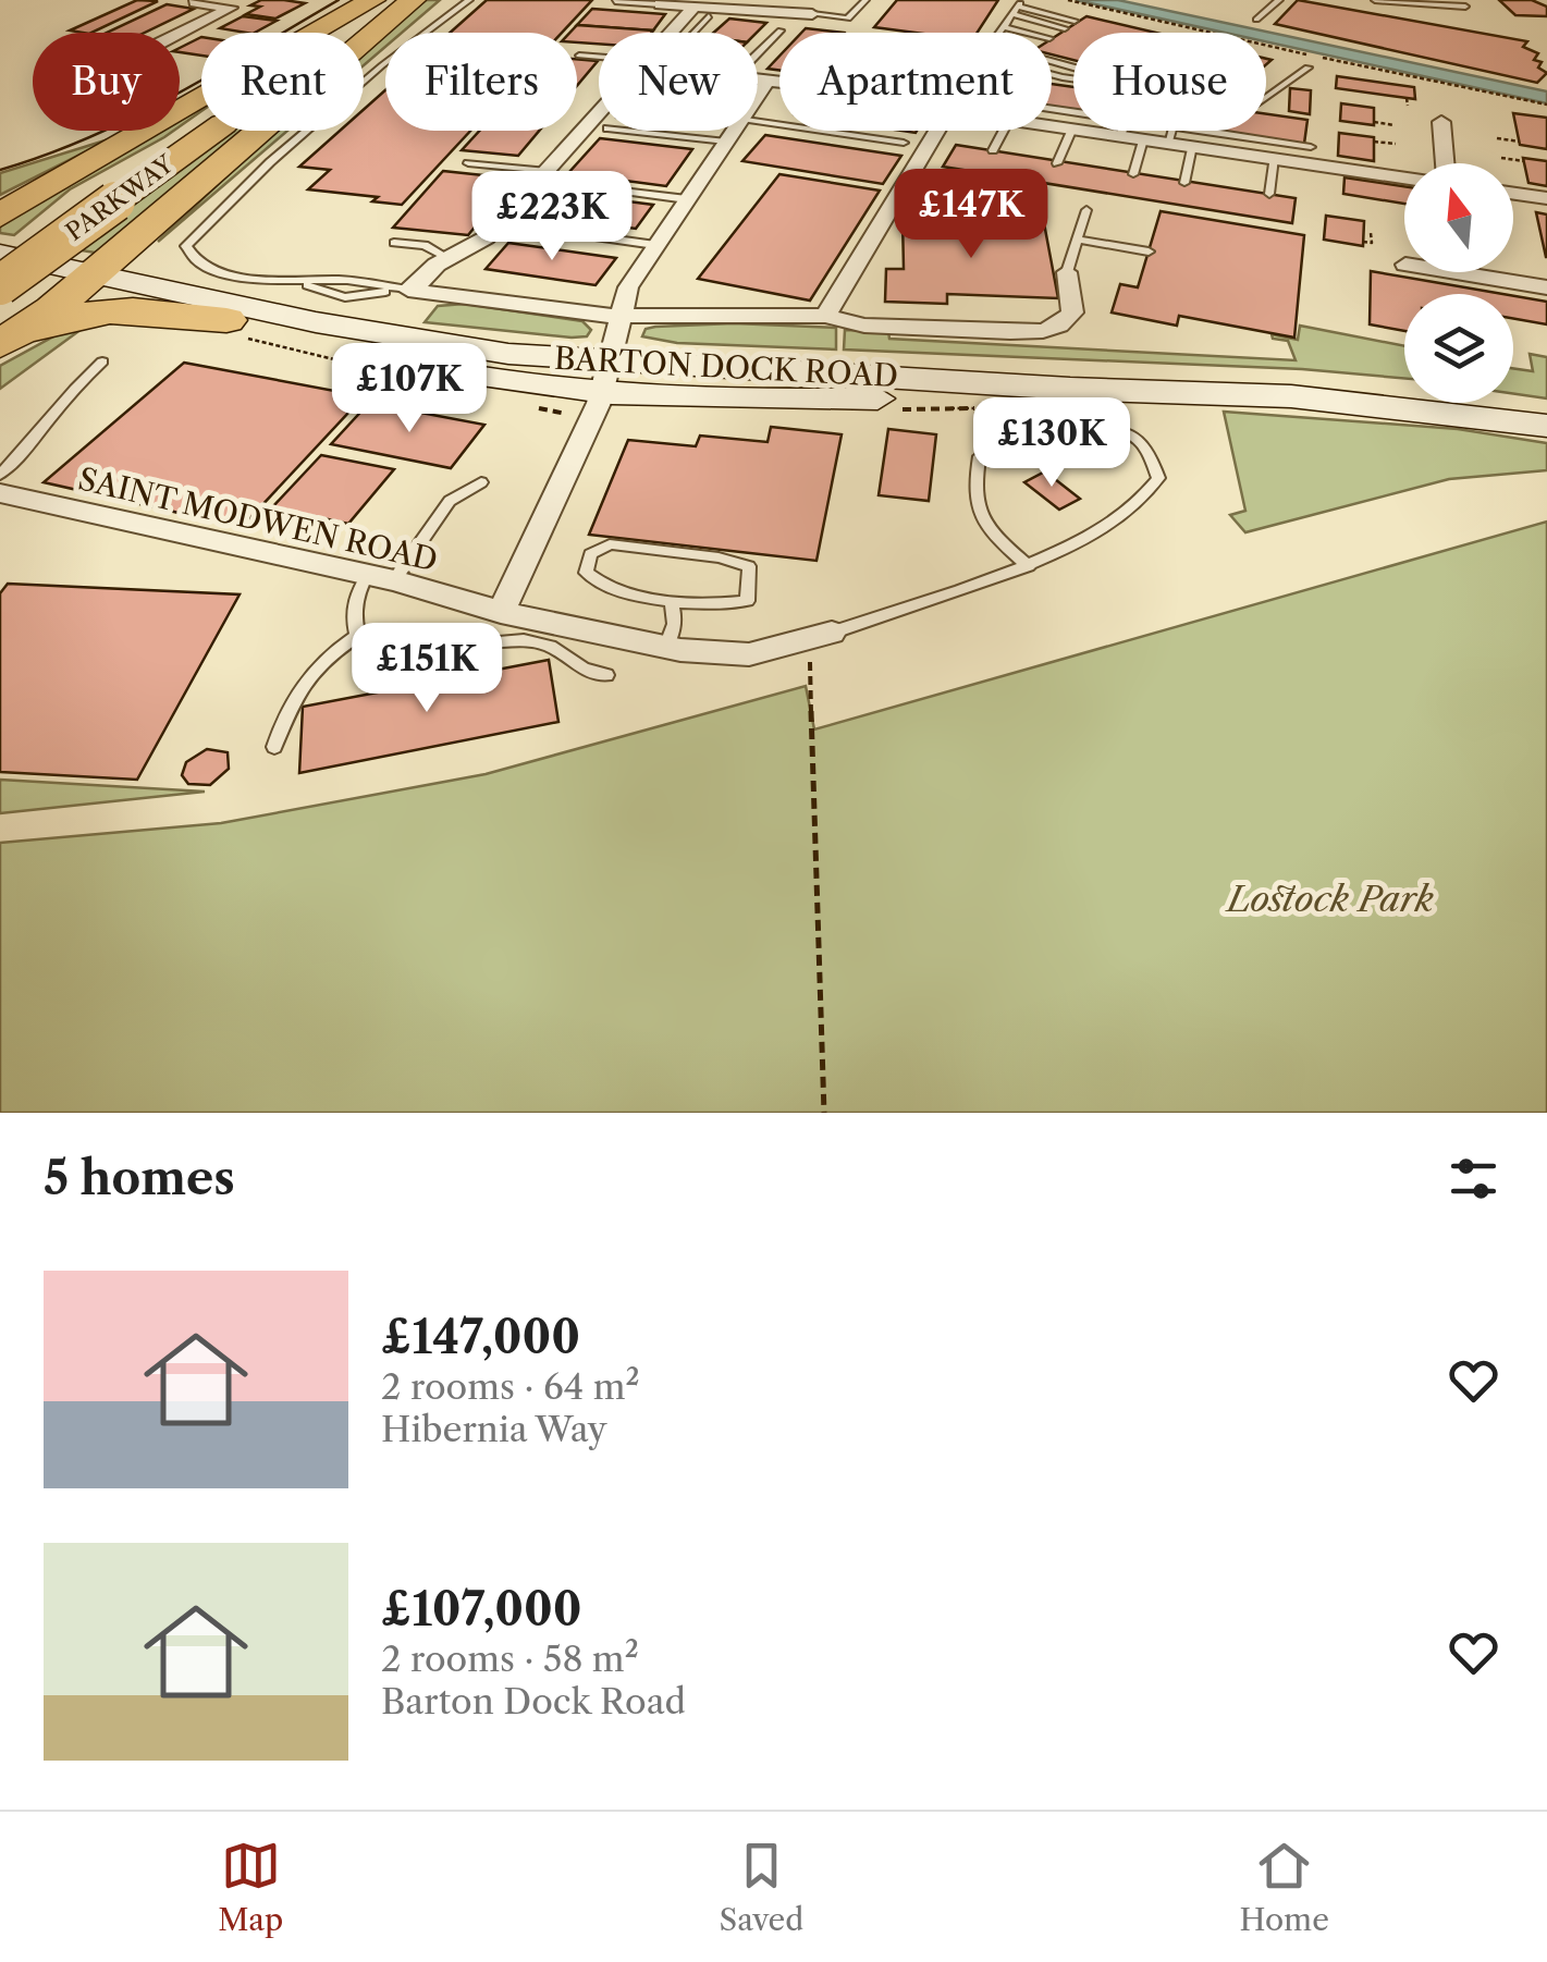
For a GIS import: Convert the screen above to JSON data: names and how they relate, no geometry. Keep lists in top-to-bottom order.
{
  "streets": {
    "highway": ["PARKWAY"],
    "main road": ["BARTON DOCK ROAD"],
    "street": ["SAINT MODWEN ROAD"]
  },
  "crossings": [
    ["PARKWAY", "BARTON DOCK ROAD"]
  ],
  "parks": ["Lostock Park"],
  "north": "top",
  "page": {
    "chip": [
      "Buy",
      "Rent",
      "Filters",
      "New",
      "Apartment",
      "House"
    ],
    "price": [
      "£147K",
      "£223K",
      "£107K",
      "£130K",
      "£151K"
    ],
    "heading": "5 homes",
    "list": [
      {
        "name": "£147,000",
        "note": "2 rooms · 64 m² · Hibernia Way"
      },
      {
        "name": "£107,000",
        "note": "2 rooms · 58 m² · Barton Dock Road"
      }
    ],
    "tabs": ["Map", "Saved", "Home"]
  }
}
